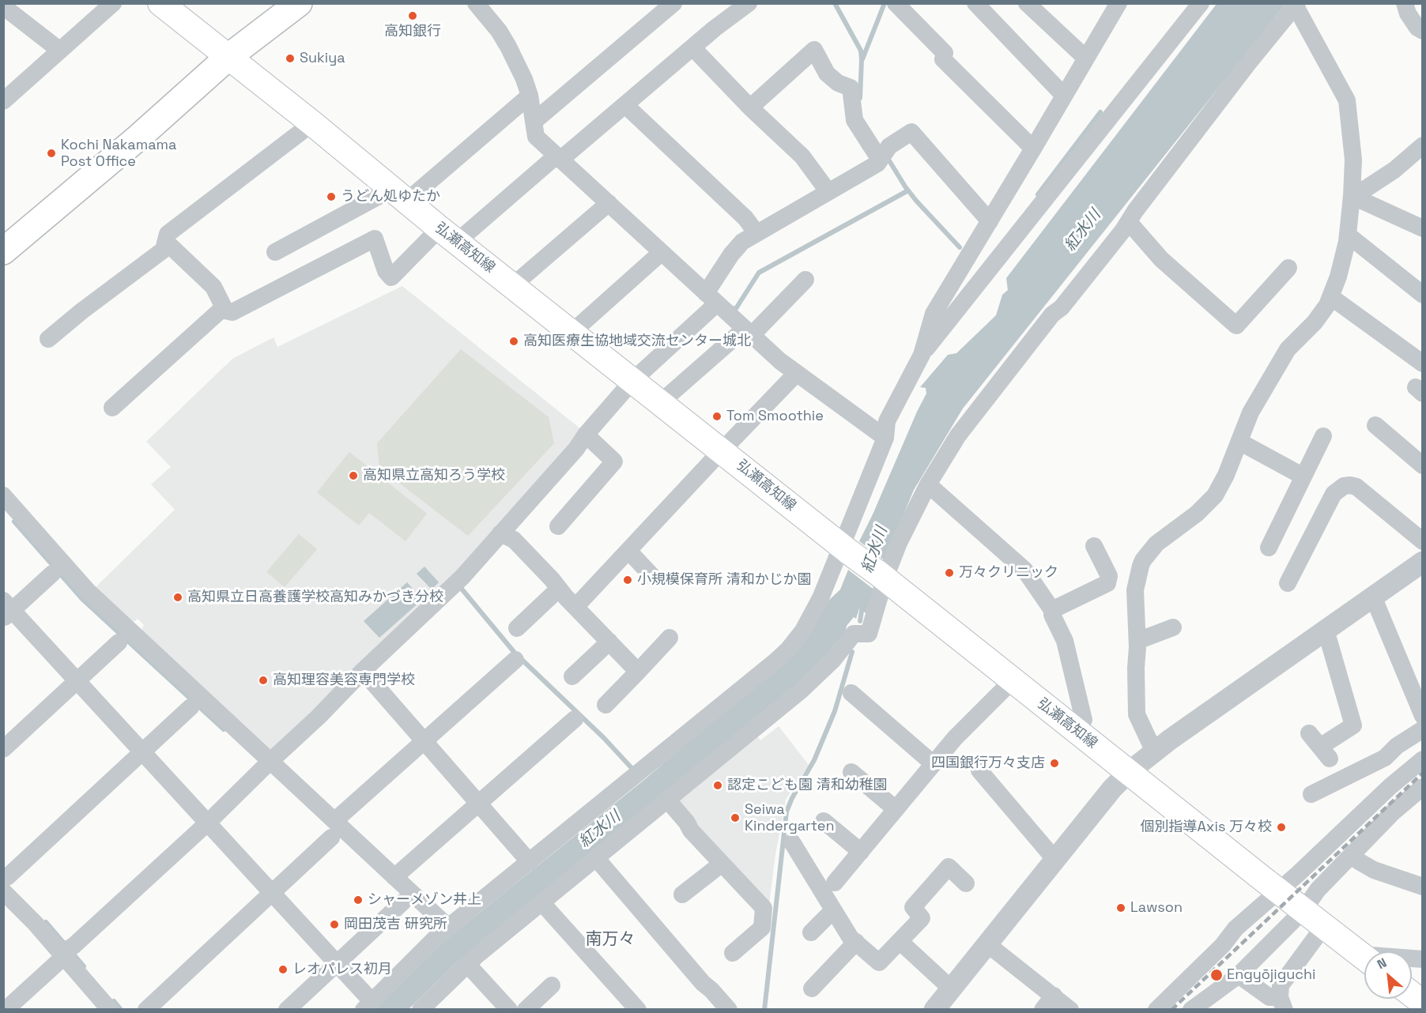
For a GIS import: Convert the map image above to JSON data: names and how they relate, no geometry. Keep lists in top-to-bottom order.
{
  "streets": {
    "main road": ["弘瀬高知線"]
  },
  "districts": ["南万々"],
  "water": ["紅水川"],
  "places": [
    "高知銀行",
    "Sukiya",
    "Kochi Nakamama Post Office",
    "うどん処ゆたか",
    "高知医療生協地域交流センター城北",
    "Tom Smoothie",
    "高知県立高知ろう学校",
    "万々クリニック",
    "小規模保育所 清和かじか園",
    "高知県立日高養護学校高知みかづき分校",
    "高知理容美容専門学校",
    "四国銀行万々支店",
    "認定こども園 清和幼稚園",
    "Seiwa Kindergarten",
    "個別指導Axis 万々校",
    "シャーメゾン井上",
    "Lawson",
    "岡田茂吉 研究所",
    "レオパレス初月",
    "Engyōjiguchi"
  ],
  "north": "top left"
}
